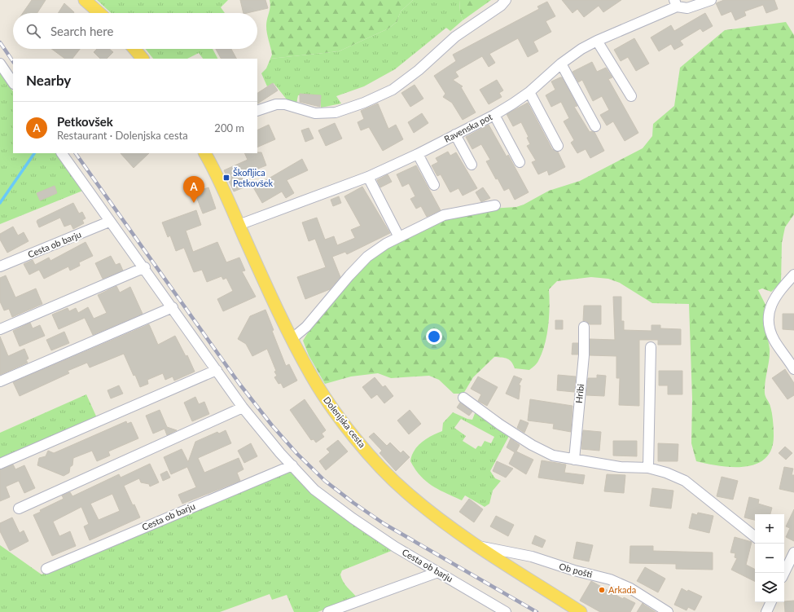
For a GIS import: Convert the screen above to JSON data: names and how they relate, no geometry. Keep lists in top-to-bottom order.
{
  "streets": {
    "main road": ["Dolenjska cesta"],
    "street": [
      "Ravenska pot",
      "Cesta ob barju",
      "Hribi",
      "Ob pošti"
    ]
  },
  "crossings": [
    ["Ravenska pot", "Dolenjska cesta"],
    ["Dolenjska cesta", "Ob pošti"]
  ],
  "places": {
    "transit": ["Škofljica Petkovšek"],
    "other": ["Arkada"]
  },
  "page": {
    "search": "Search here",
    "heading": "Nearby",
    "list": [
      {
        "mark": "A",
        "name": "Petkovšek",
        "note": "Restaurant · Dolenjska cesta",
        "value": "200 m"
      }
    ],
    "pins": "A",
    "map_buttons": ["+", "−"]
  }
}
